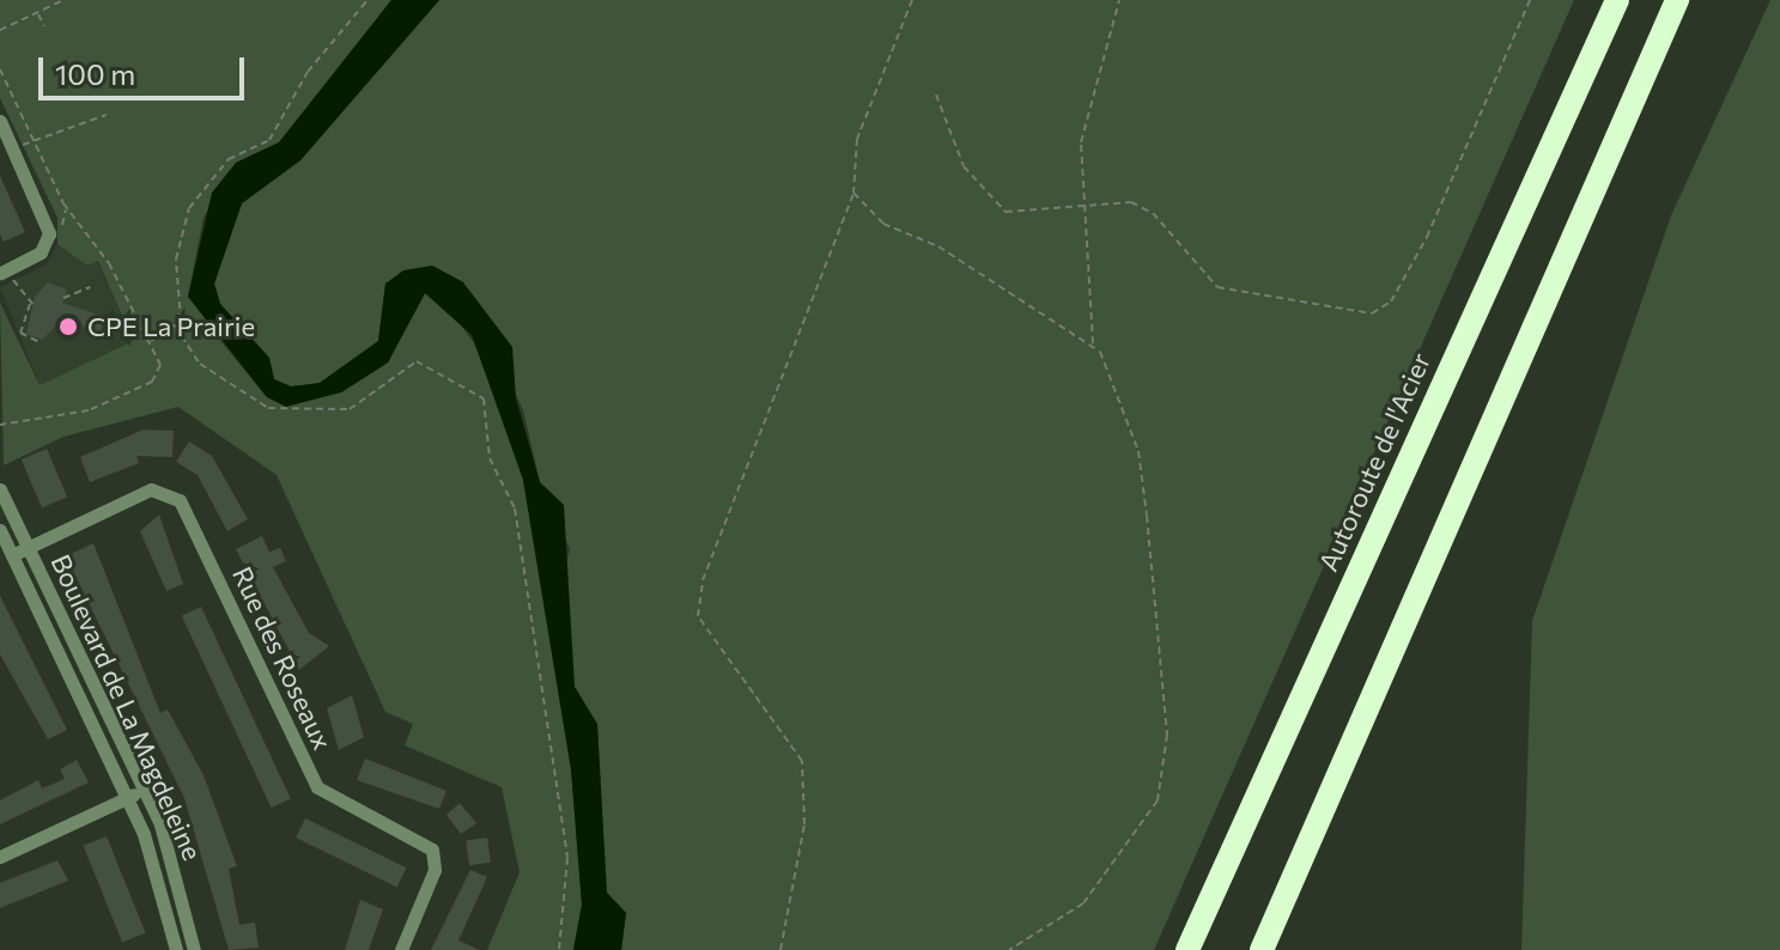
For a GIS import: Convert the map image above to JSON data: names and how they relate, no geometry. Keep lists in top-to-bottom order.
{
  "streets": {
    "highway": ["Autoroute de l'Acier"],
    "street": ["Rue des Roseaux", "Boulevard de La Magdeleine"]
  },
  "crossings": [
    ["Rue des Roseaux", "Boulevard de La Magdeleine"]
  ],
  "places": ["CPE La Prairie"],
  "scale_bar": "100 m"
}
